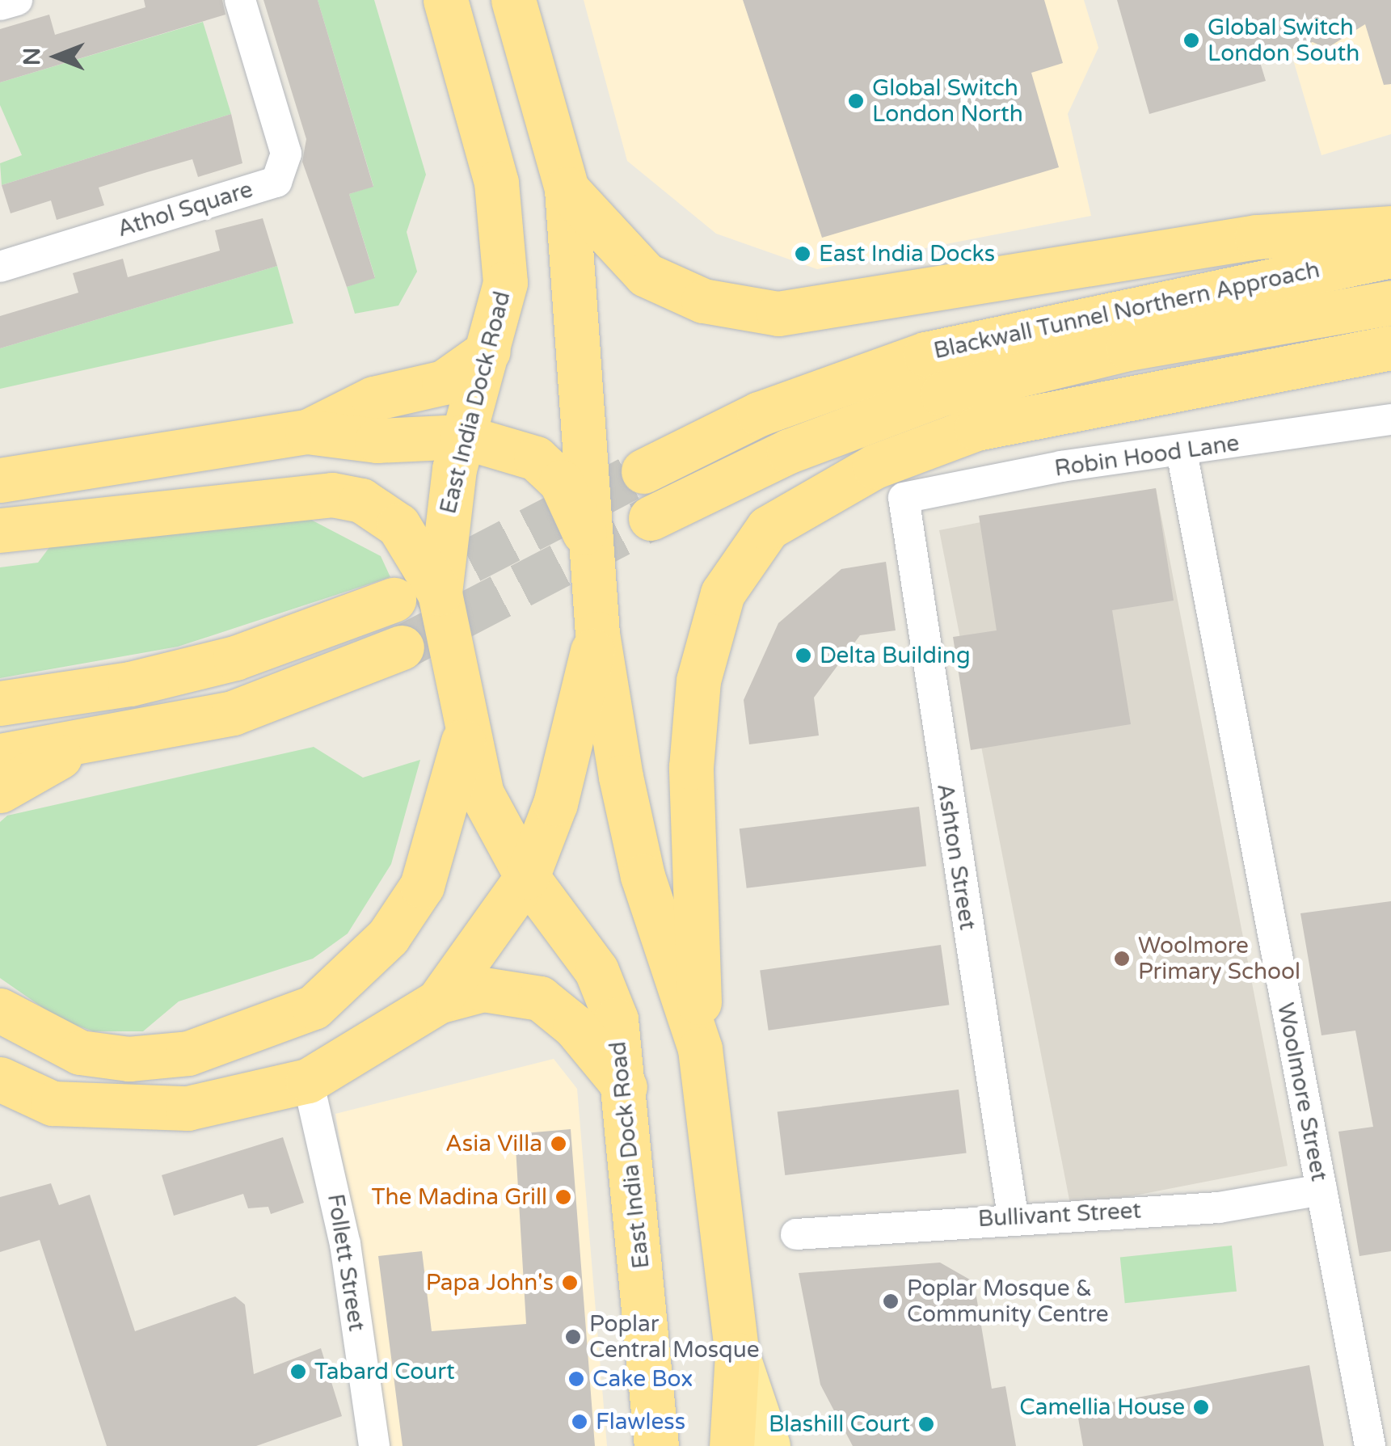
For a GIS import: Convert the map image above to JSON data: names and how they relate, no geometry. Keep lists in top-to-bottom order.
{
  "streets": {
    "highway": ["Blackwall Tunnel Northern Approach", "East India Dock Road"],
    "street": [
      "Athol Square",
      "Robin Hood Lane",
      "Ashton Street",
      "Woolmore Street",
      "Bullivant Street",
      "Follett Street"
    ]
  },
  "crossings": [
    ["Robin Hood Lane", "Ashton Street"],
    ["Robin Hood Lane", "Woolmore Street"],
    ["Ashton Street", "Bullivant Street"],
    ["Woolmore Street", "Bullivant Street"]
  ],
  "places": [
    "Global Switch London South",
    "Global Switch London North",
    "East India Docks",
    "Delta Building",
    "Woolmore Primary School",
    "Asia Villa",
    "The Madina Grill",
    "Papa John's",
    "Poplar Mosque & Community Centre",
    "Poplar Central Mosque",
    "Tabard Court",
    "Cake Box",
    "Camellia House",
    "Flawless",
    "Blashill Court"
  ],
  "north": "left"
}
